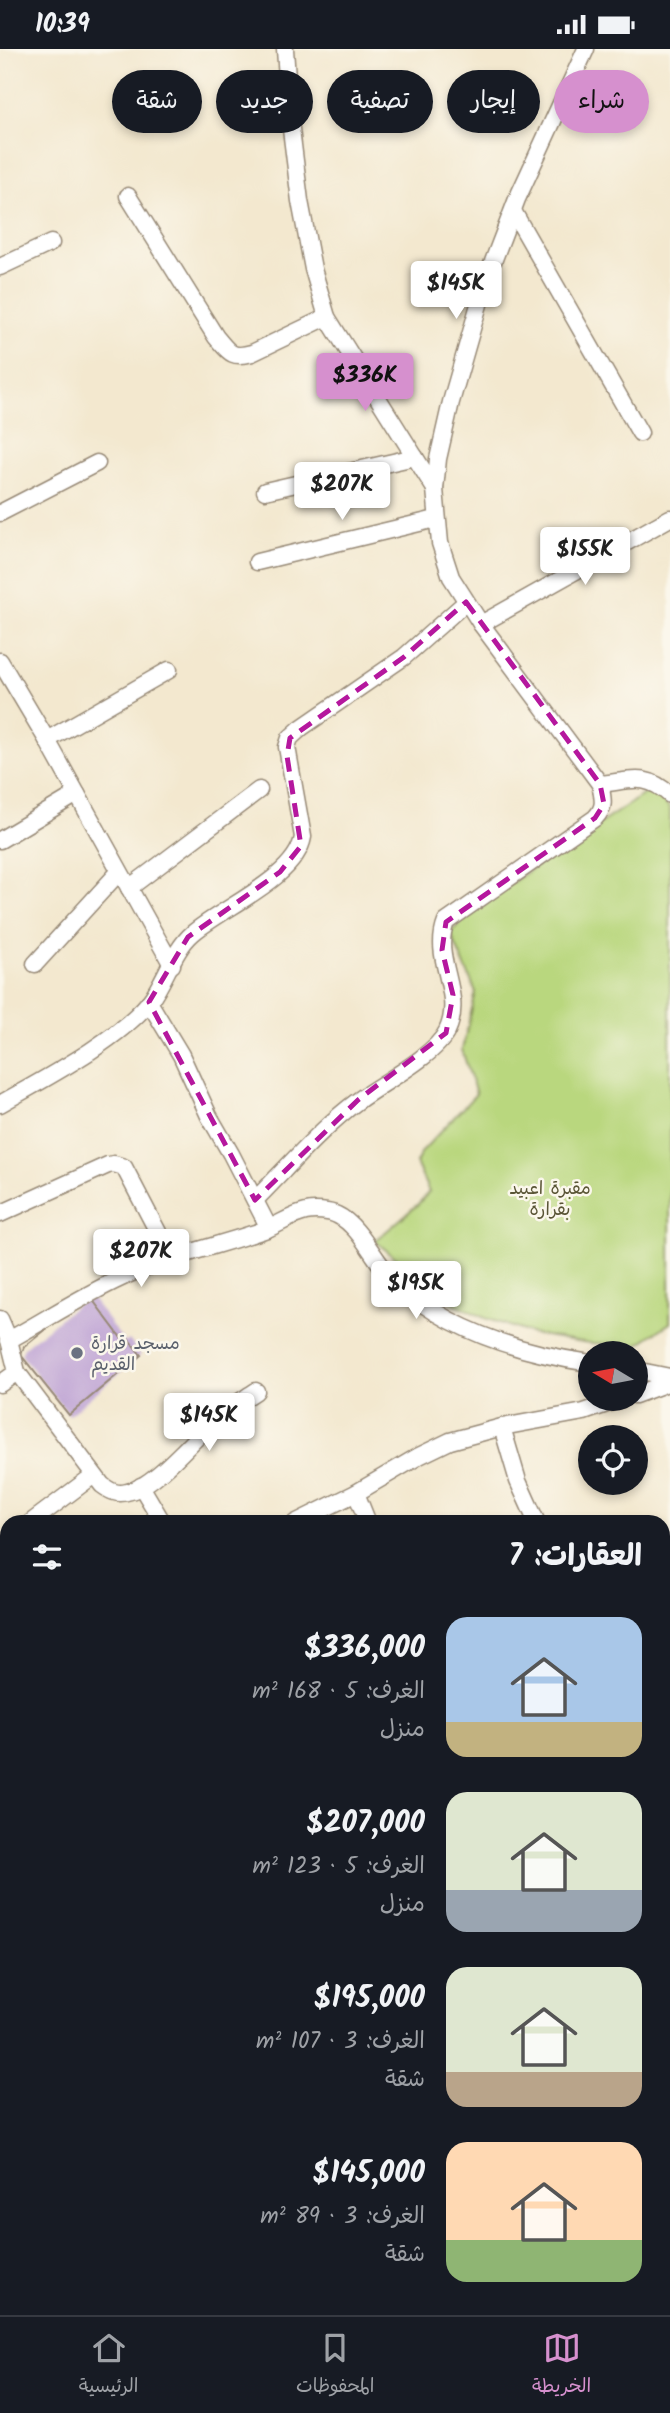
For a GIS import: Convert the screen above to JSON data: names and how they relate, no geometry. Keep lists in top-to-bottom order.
{
  "parks": ["مقبرة اعبيد بقرارة"],
  "places": ["مسجد قرارة القديم"],
  "north": "left",
  "page": {
    "status": "10:39",
    "chip": [
      "شراء",
      "إيجار",
      "تصفية",
      "جديد",
      "شقة"
    ],
    "price": [
      "$145K",
      "$336K",
      "$207K",
      "$155K",
      "$207K",
      "$195K",
      "$145K"
    ],
    "heading": "العقارات: 7",
    "list": [
      {
        "name": "$336,000",
        "note": "الغرف: 5 · 168 m² · منزل"
      },
      {
        "name": "$207,000",
        "note": "الغرف: 5 · 123 m² · منزل"
      },
      {
        "name": "$195,000",
        "note": "الغرف: 3 · 107 m² · شقة"
      },
      {
        "name": "$145,000",
        "note": "الغرف: 3 · 89 m² · شقة"
      }
    ],
    "tabs": ["الخريطة", "المحفوظات", "الرئيسية"]
  }
}
